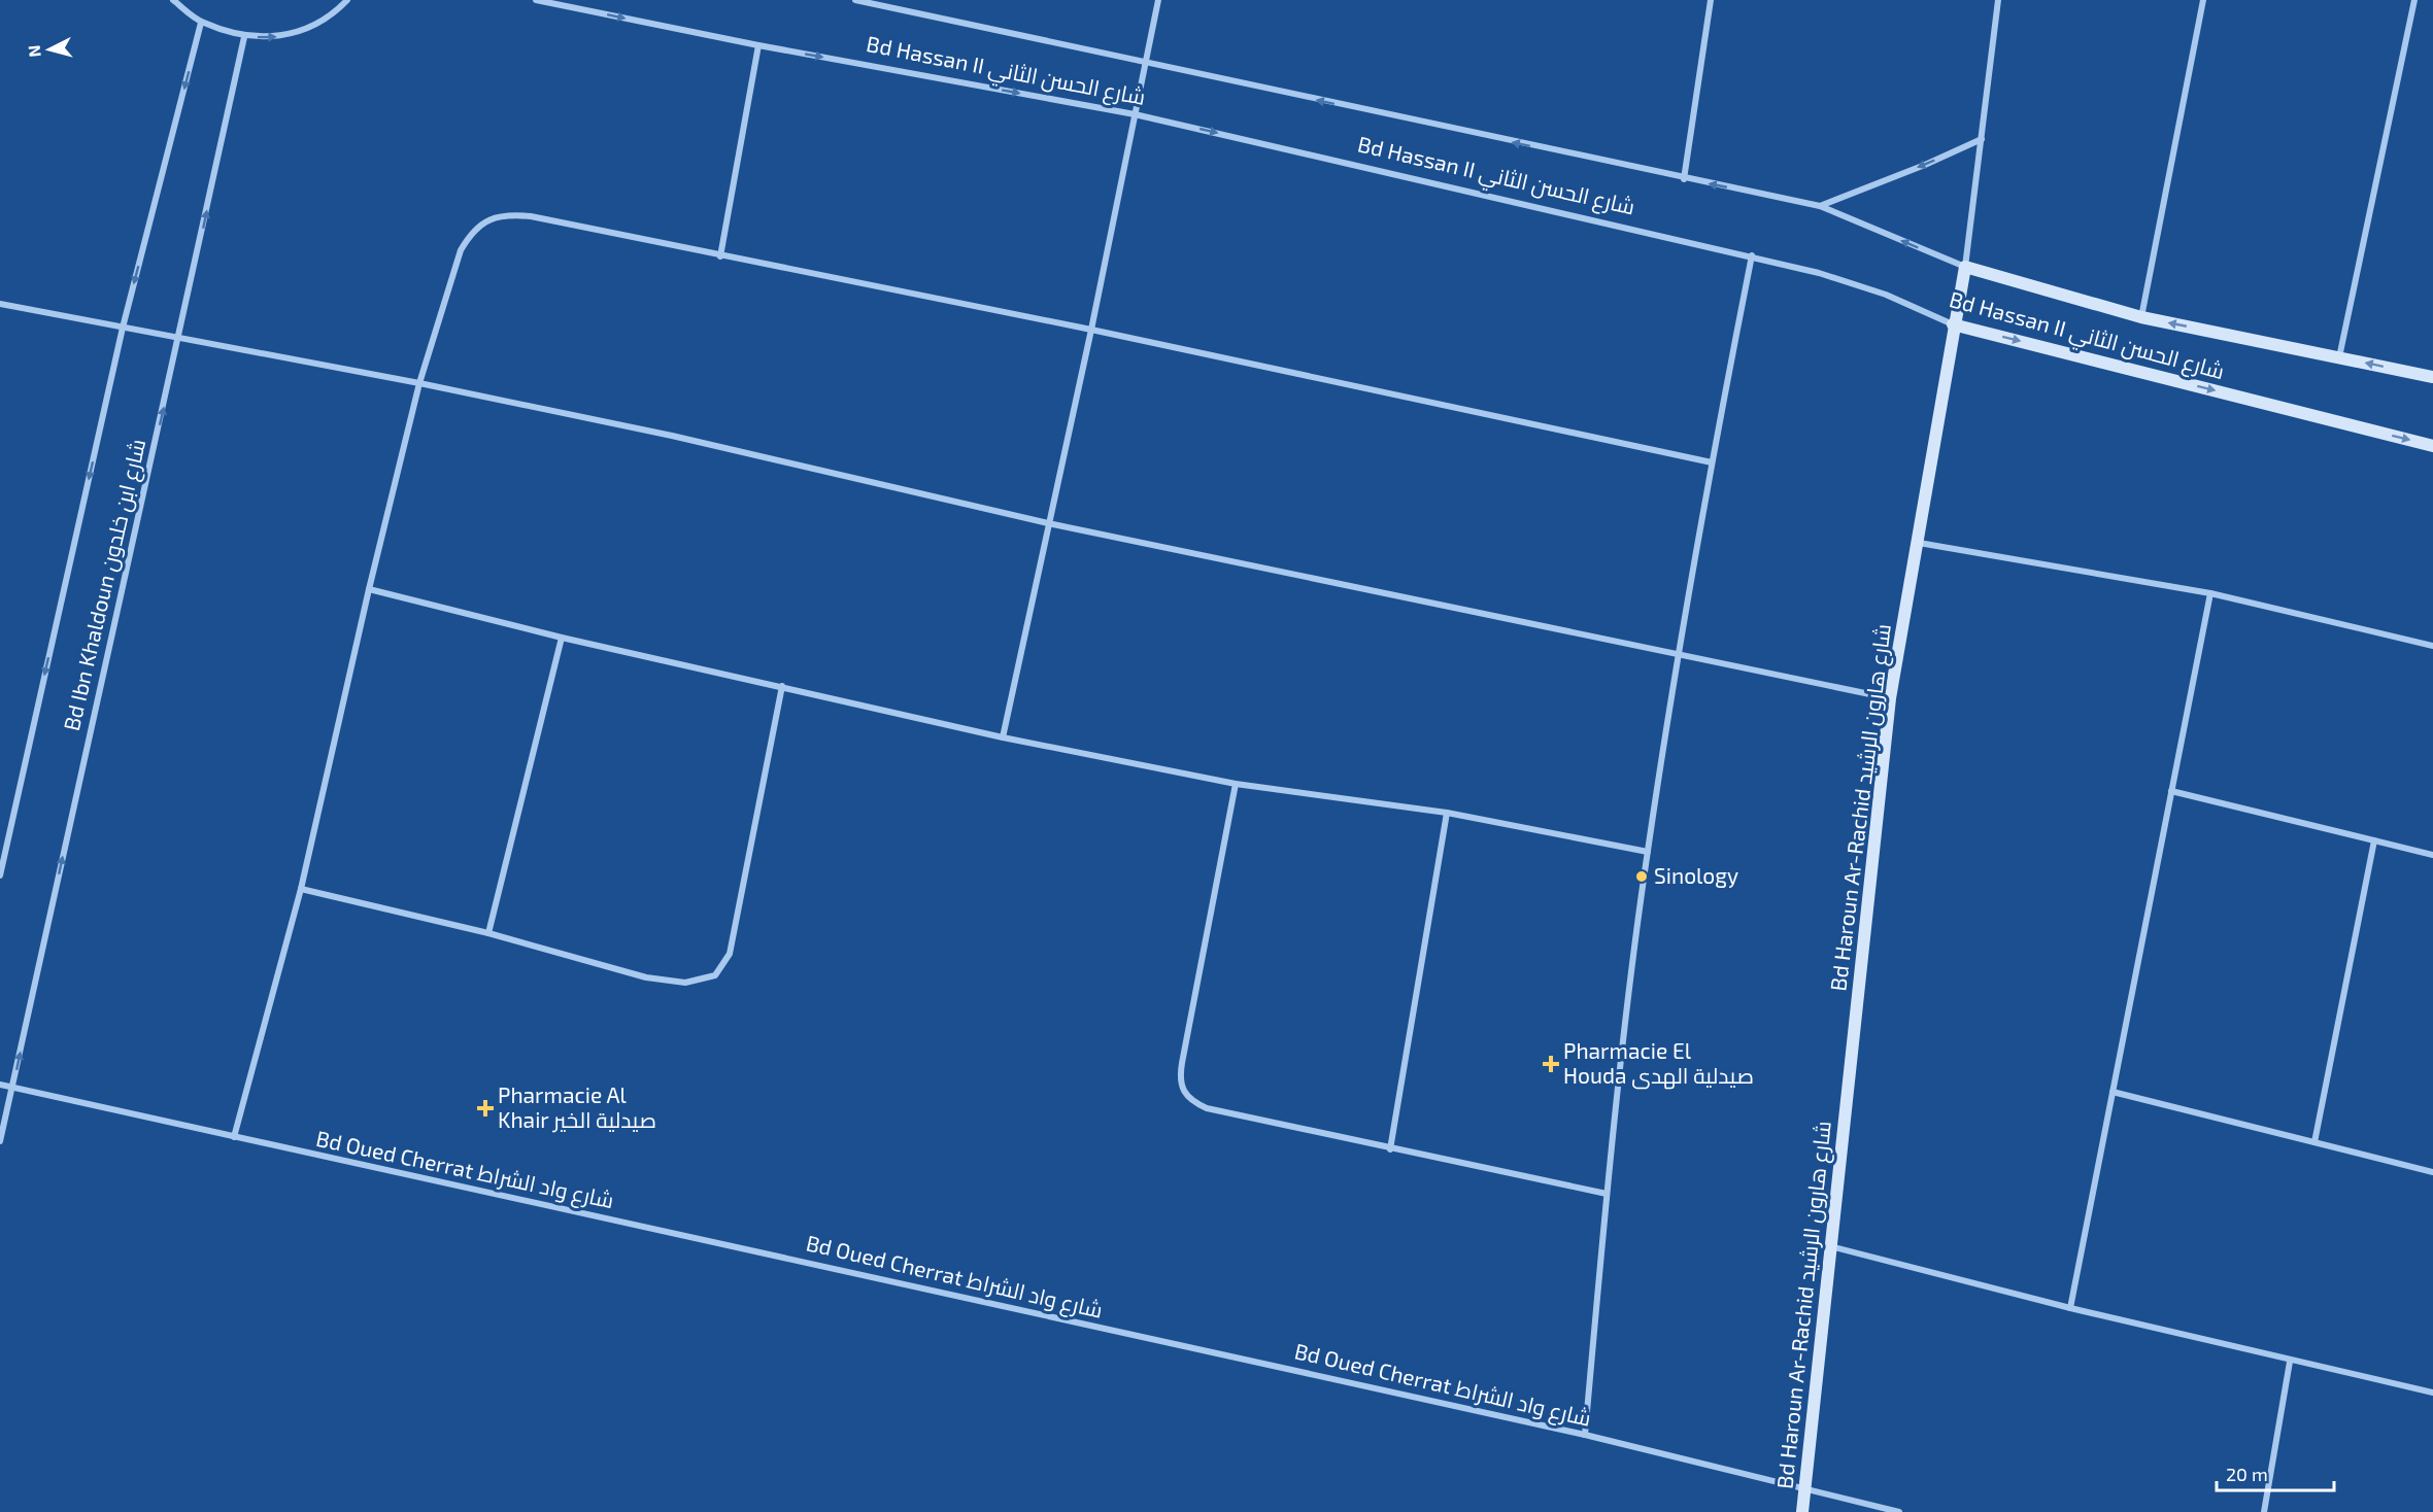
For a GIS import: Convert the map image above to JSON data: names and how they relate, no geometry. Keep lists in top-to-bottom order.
{
  "streets": {
    "street": [
      "Bd Hassan II شارع الحسن الثاني",
      "Bd Ibn Khaldoun شارع ابن خلدون",
      "Bd Haroun Ar-Rachid شارع هارون الرشيد",
      "Bd Oued Cherrat شارع واد الشراط"
    ]
  },
  "crossings": [
    ["Bd Hassan II شارع الحسن الثاني", "Bd Haroun Ar-Rachid شارع هارون الرشيد"],
    ["Bd Ibn Khaldoun شارع ابن خلدون", "Bd Oued Cherrat شارع واد الشراط"],
    ["Bd Haroun Ar-Rachid شارع هارون الرشيد", "Bd Oued Cherrat شارع واد الشراط"]
  ],
  "places": {
    "other": ["Sinology"],
    "health": ["Pharmacie El Houda صيدلية الهدى", "Pharmacie Al Khair صيدلية الخير"]
  },
  "scale_bar": "20 m",
  "north": "left"
}
